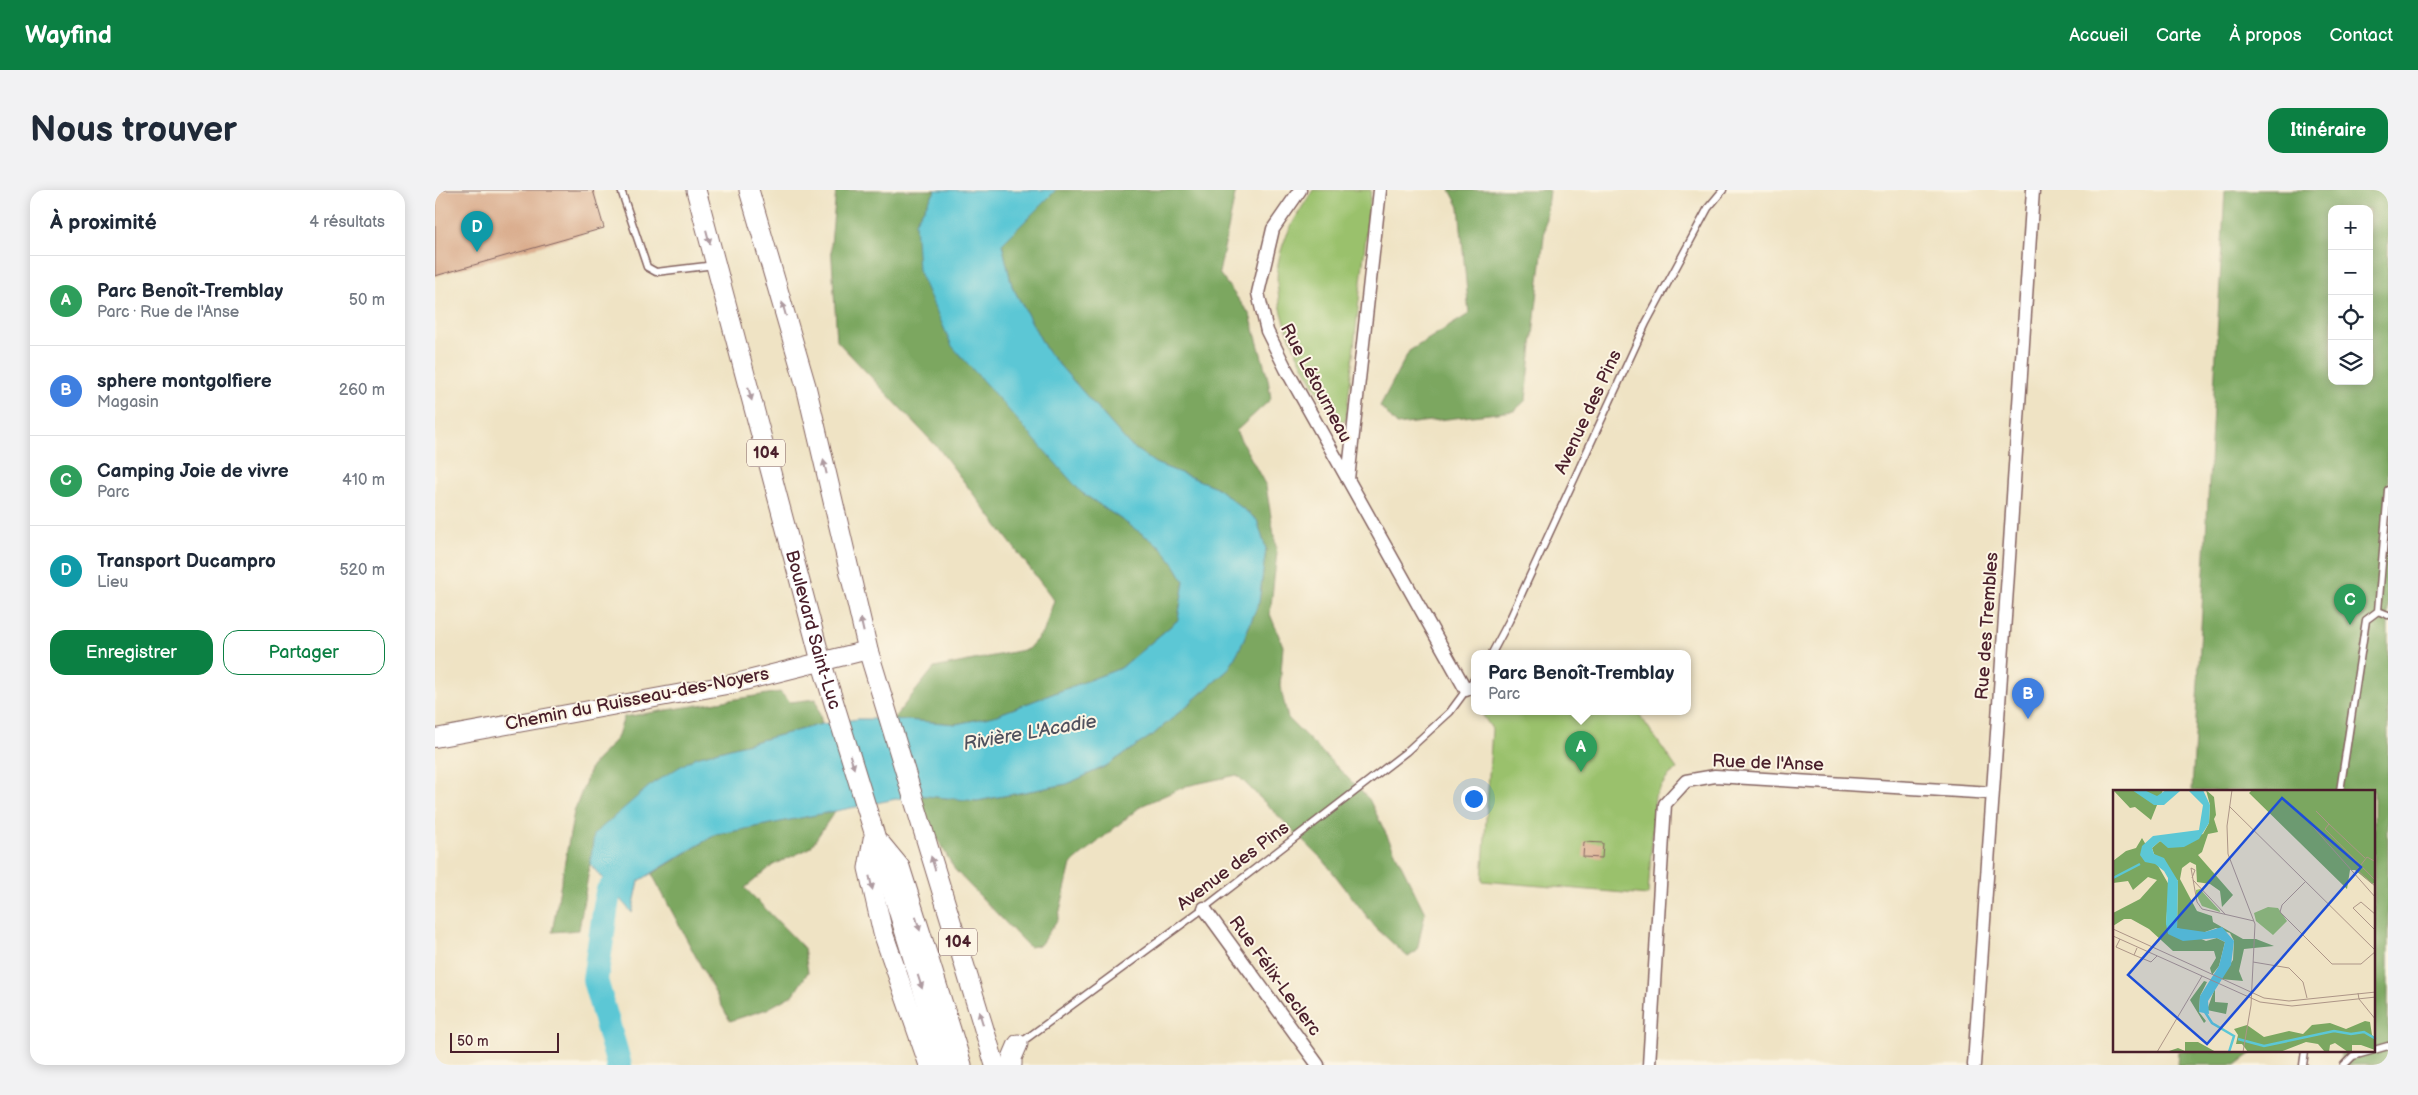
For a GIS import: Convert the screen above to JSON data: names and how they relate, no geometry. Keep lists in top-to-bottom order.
{
  "streets": {
    "main road": ["104", "Boulevard Saint-Luc"],
    "street": [
      "Rue Létourneau",
      "Rue des Trembles",
      "Chemin du Ruisseau-des-Noyers",
      "Rue de l'Anse",
      "Rue Félix-Leclerc"
    ],
    "lane": ["Avenue des Pins"]
  },
  "crossings": [
    ["Rue Létourneau", "Avenue des Pins"],
    ["Avenue des Pins", "104"],
    ["Avenue des Pins", "Rue Félix-Leclerc"],
    ["104", "Chemin du Ruisseau-des-Noyers"],
    ["Rue des Trembles", "Rue de l'Anse"],
    ["Boulevard Saint-Luc", "Chemin du Ruisseau-des-Noyers"]
  ],
  "water": ["Rivière L'Acadie"],
  "scale_bar": "50 m",
  "page": {
    "header": "Wayfind",
    "nav": [
      "Accueil",
      "Carte",
      "À propos",
      "Contact"
    ],
    "buttons": [
      "Itinéraire",
      ["Enregistrer", "Partager"]
    ],
    "title": "Nous trouver",
    "heading": ["À proximité", "4 résultats"],
    "map_buttons": ["+", "−"],
    "pins": [
      "D",
      "C",
      "B",
      "A"
    ],
    "list": [
      {
        "mark": "A",
        "name": "Parc Benoît-Tremblay",
        "note": "Parc · Rue de l'Anse",
        "value": "50 m"
      },
      {
        "mark": "B",
        "name": "sphere montgolfiere",
        "note": "Magasin",
        "value": "260 m"
      },
      {
        "mark": "C",
        "name": "Camping Joie de vivre",
        "note": "Parc",
        "value": "410 m"
      },
      {
        "mark": "D",
        "name": "Transport Ducampro",
        "note": "Lieu",
        "value": "520 m"
      }
    ],
    "popup": ["Parc Benoît-Tremblay", "Parc"],
    "scale": "50 m"
  }
}
